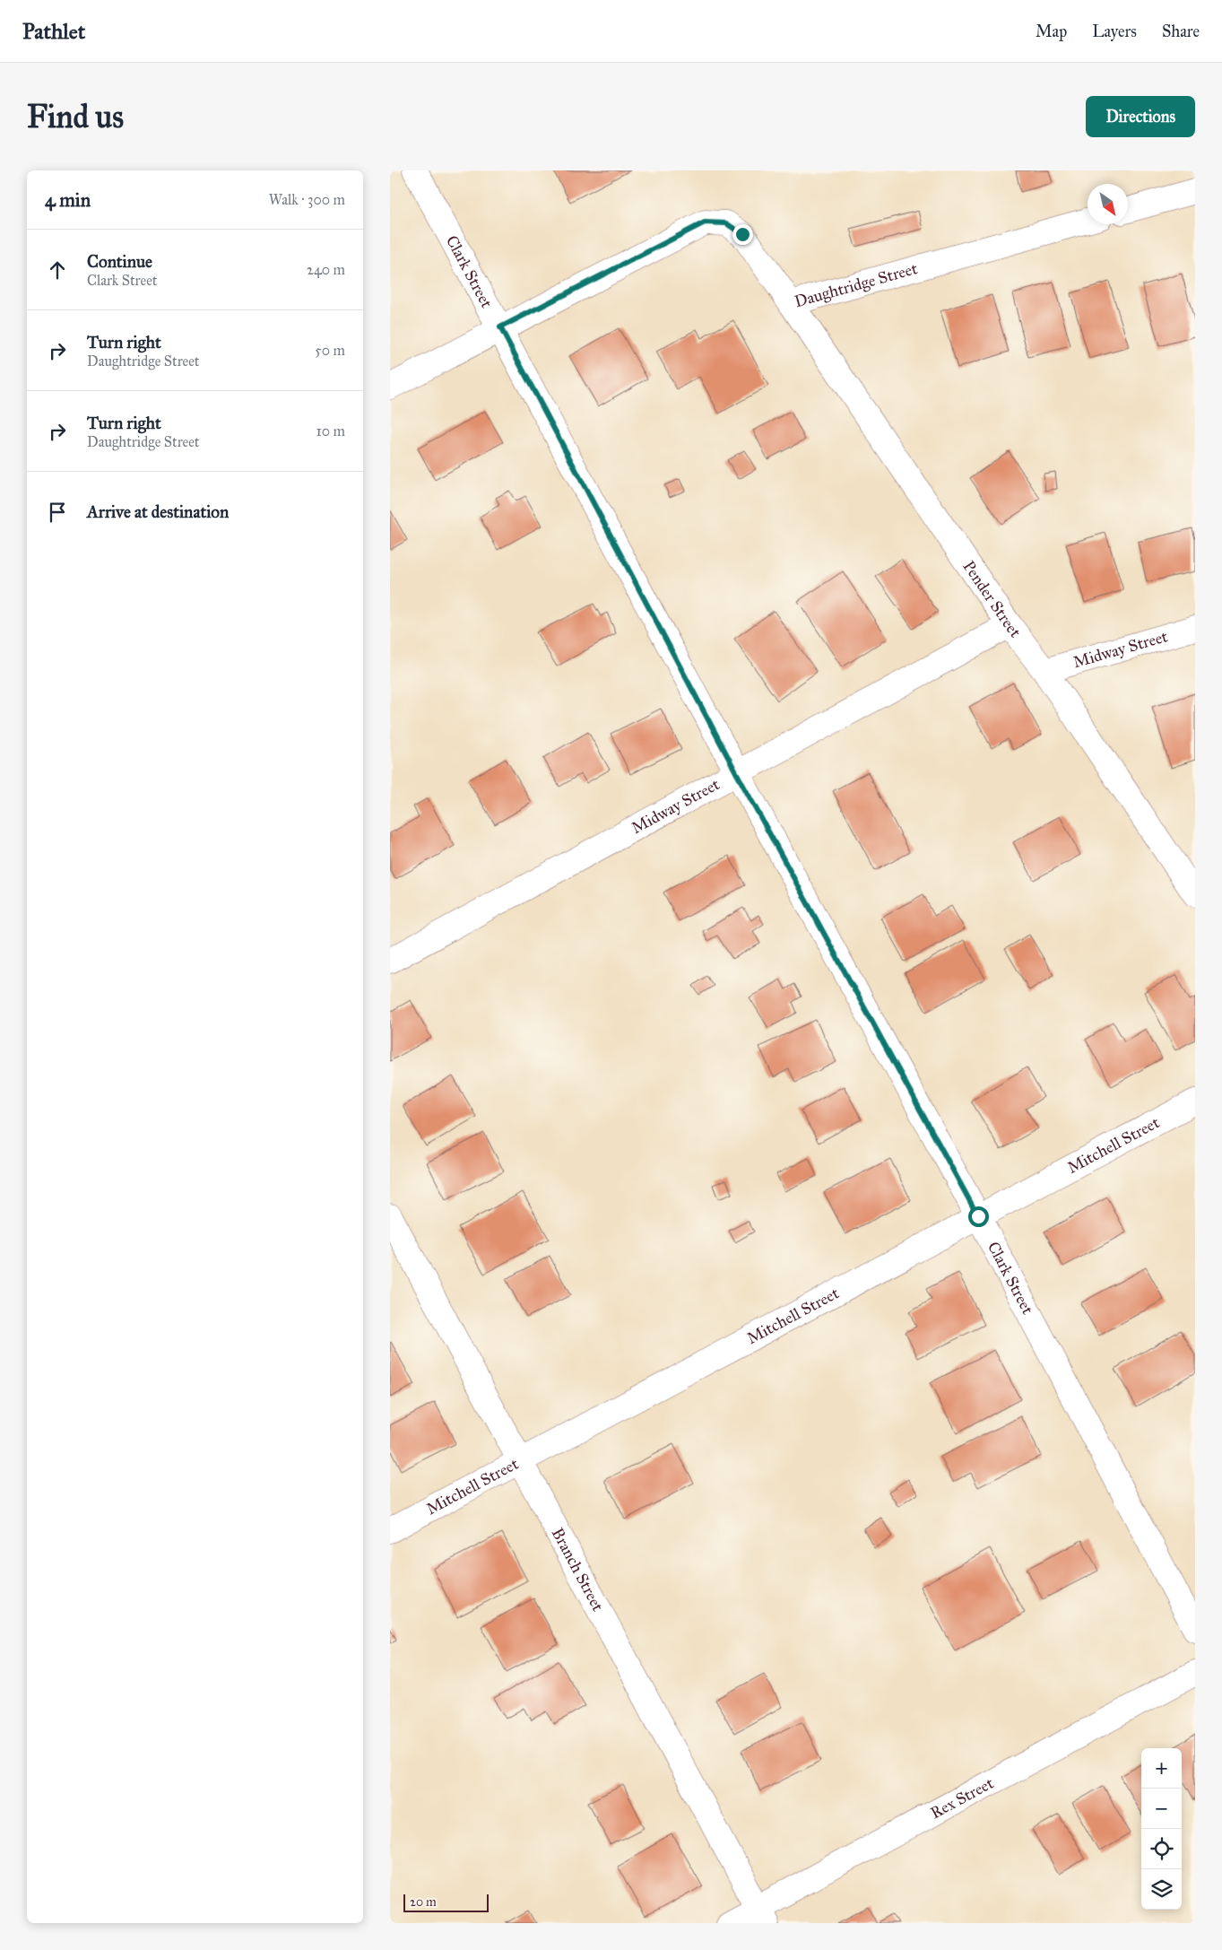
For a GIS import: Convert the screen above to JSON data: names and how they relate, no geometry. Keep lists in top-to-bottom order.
{
  "streets": {
    "street": [
      "Clark Street",
      "Daughtridge Street",
      "Pender Street",
      "Midway Street",
      "Mitchell Street",
      "Branch Street",
      "Rex Street"
    ]
  },
  "crossings": [
    ["Clark Street", "Daughtridge Street"],
    ["Clark Street", "Midway Street"],
    ["Clark Street", "Mitchell Street"],
    ["Daughtridge Street", "Pender Street"],
    ["Pender Street", "Midway Street"],
    ["Mitchell Street", "Branch Street"],
    ["Branch Street", "Rex Street"]
  ],
  "scale_bar": "20 m",
  "north": "bottom right",
  "page": {
    "header": "Pathlet",
    "nav": ["Map", "Layers", "Share"],
    "buttons": "Directions",
    "title": "Find us",
    "heading": ["4 min", "Walk · 300 m"],
    "list": [
      ["Continue", "Clark Street", "240 m"],
      ["Turn right", "Daughtridge Street", "50 m"],
      ["Turn right", "Daughtridge Street", "10 m"],
      "Arrive at destination"
    ],
    "map_buttons": ["+", "−"],
    "scale": "20 m"
  }
}
